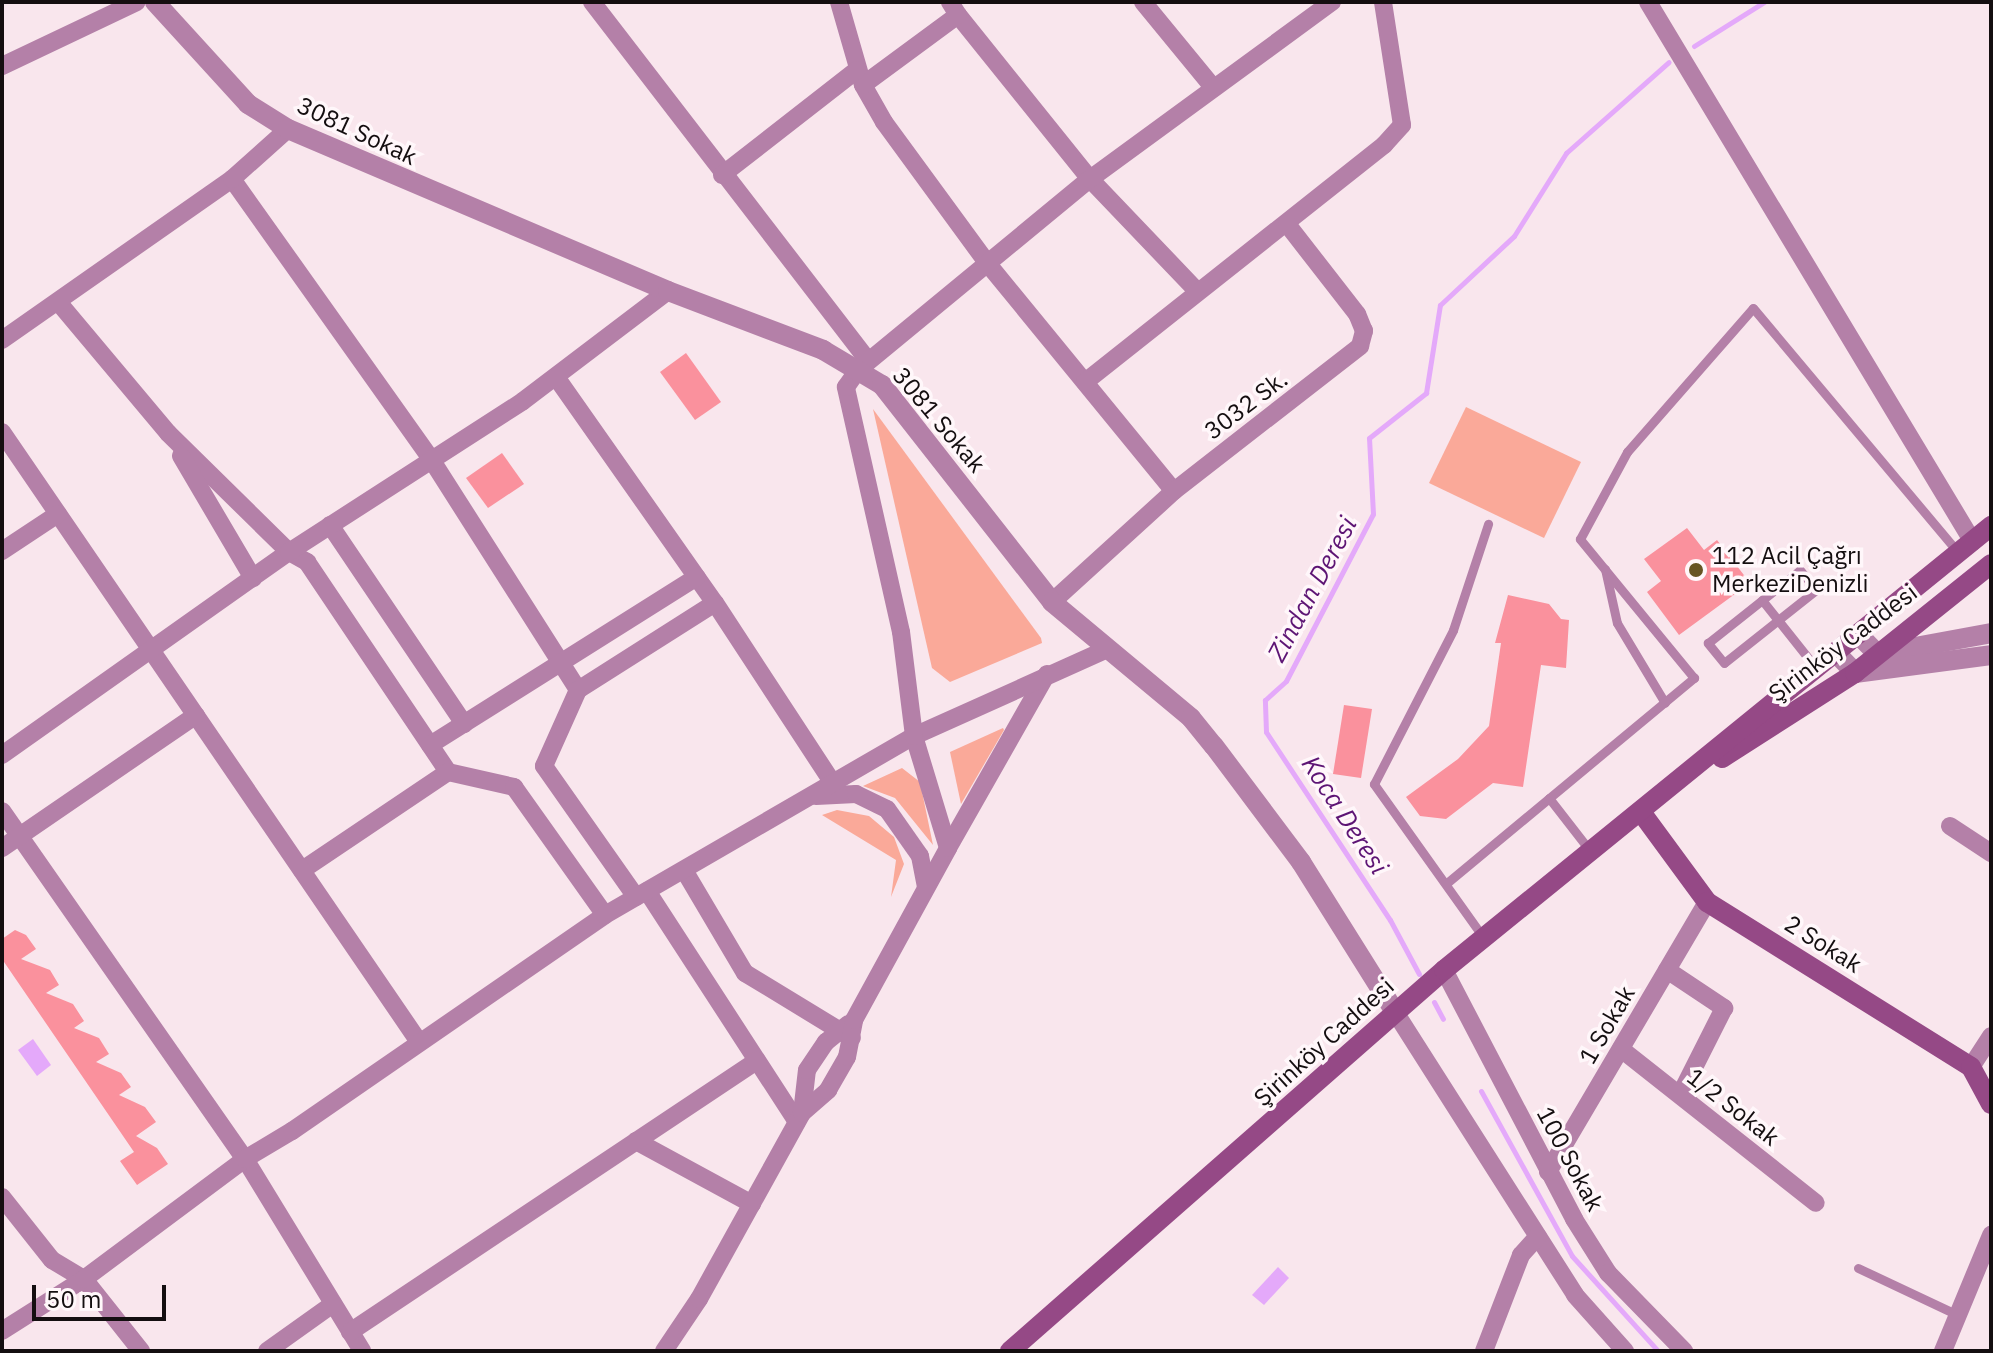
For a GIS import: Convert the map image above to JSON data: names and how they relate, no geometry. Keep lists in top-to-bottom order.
{
  "streets": {
    "main road": ["Şirinköy Caddesi", "2 Sokak"],
    "street": [
      "3081 Sokak",
      "3032 Sk.",
      "1 Sokak",
      "1/2 Sokak",
      "100 Sokak"
    ]
  },
  "crossings": [
    ["3081 Sokak", "3032 Sk."],
    ["3081 Sokak", "Şirinköy Caddesi"],
    ["Şirinköy Caddesi", "2 Sokak"],
    ["Şirinköy Caddesi", "100 Sokak"],
    ["2 Sokak", "1 Sokak"],
    ["1 Sokak", "1/2 Sokak"],
    ["1 Sokak", "100 Sokak"]
  ],
  "water": ["Zindan Deresi", "Koca Deresi"],
  "places": ["112 Acil Çağrı MerkeziDenizli"],
  "scale_bar": "50 m"
}
